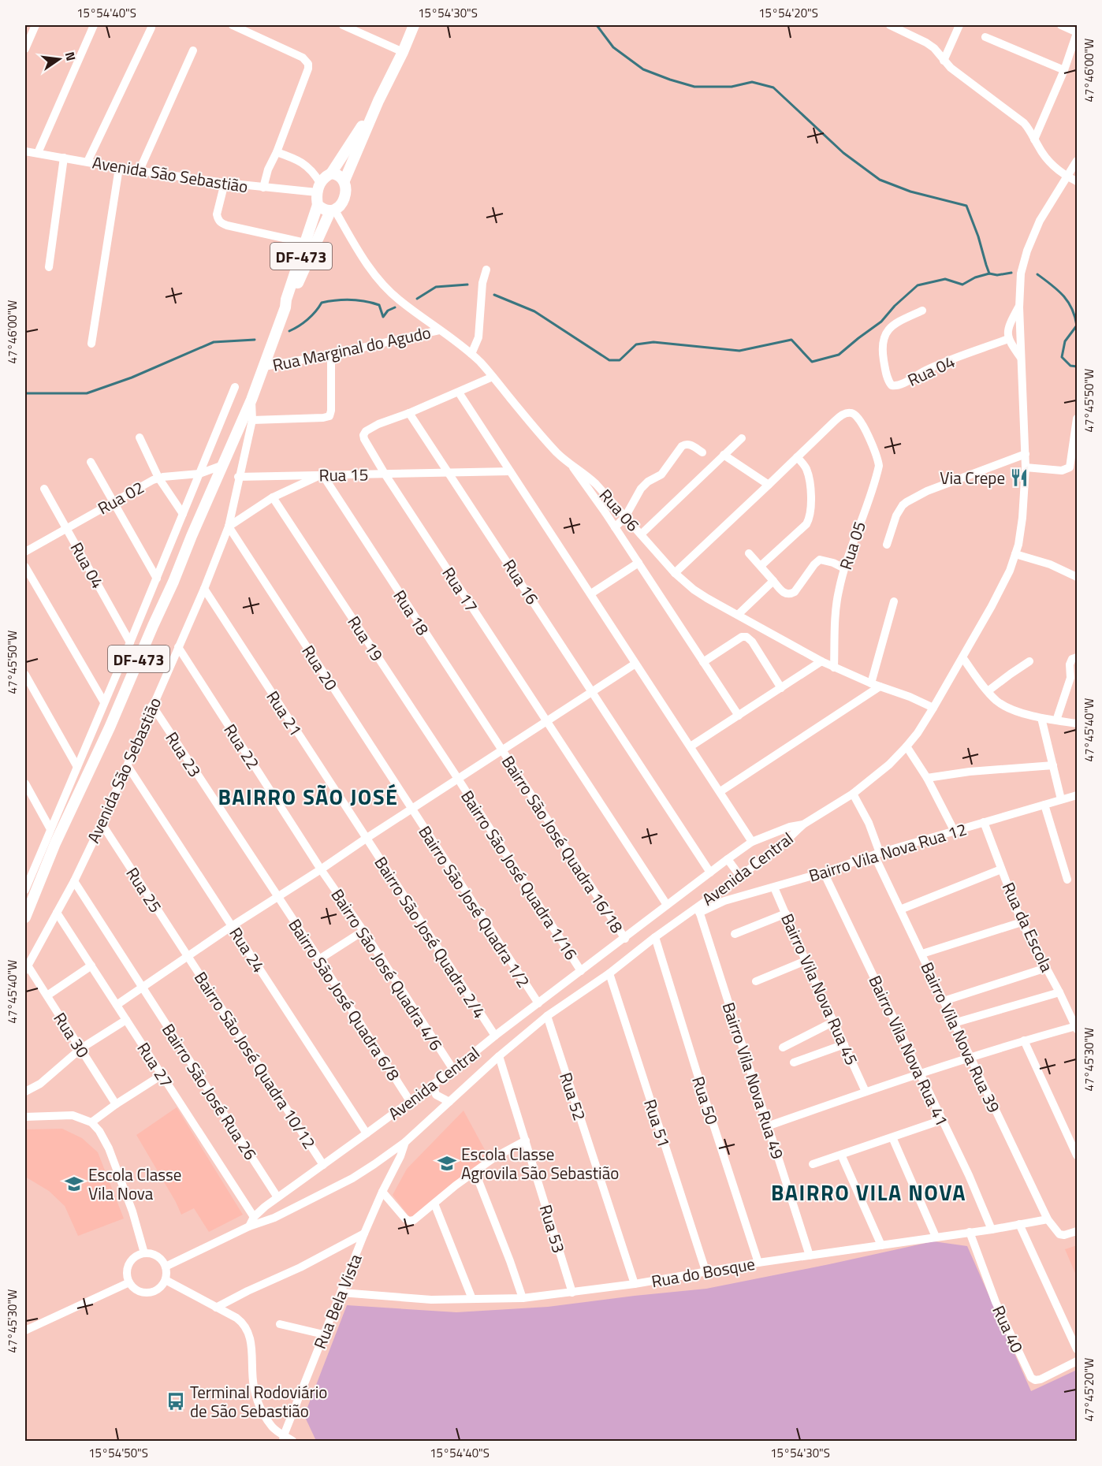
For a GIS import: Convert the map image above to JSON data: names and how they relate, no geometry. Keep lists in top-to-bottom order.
{
  "streets": {
    "main road": ["Avenida São Sebastião", "DF-473"],
    "street": [
      "Rua Marginal do Agudo",
      "Rua 04",
      "Rua 15",
      "Rua 02",
      "Rua 06",
      "Rua 05",
      "Rua 16",
      "Rua 17",
      "Rua 18",
      "Rua 19",
      "Rua 20",
      "Rua 21",
      "Rua 22",
      "Rua 23",
      "Bairro São José Quadra 16/18",
      "Bairro Vila Nova Rua 12",
      "Avenida Central",
      "Bairro São José Quadra 1/16",
      "Rua 25",
      "Bairro São José Quadra 1/2",
      "Rua da Escola",
      "Bairro São José Quadra 2/4",
      "Rua 24",
      "Bairro São José Quadra 4/6",
      "Bairro Vila Nova Rua 45",
      "Bairro São José Quadra 6/8",
      "Rua 30",
      "Bairro Vila Nova Rua 39",
      "Bairro Vila Nova Rua 41",
      "Bairro São José Quadra 10/12",
      "Rua 27",
      "Bairro Vila Nova Rua 49",
      "Bairro São José Rua 26",
      "Rua 52",
      "Rua 50",
      "Rua 51",
      "Rua 53",
      "Rua do Bosque",
      "Rua Bela Vista",
      "Rua 40"
    ]
  },
  "crossings": [
    ["Avenida São Sebastião", "Rua Marginal do Agudo"],
    ["Avenida São Sebastião", "Rua 15"],
    ["Avenida São Sebastião", "Rua 02"],
    ["Avenida São Sebastião", "Rua 06"],
    ["Avenida São Sebastião", "Rua 20"],
    ["Avenida São Sebastião", "Rua 21"],
    ["Avenida São Sebastião", "Rua 22"],
    ["Avenida São Sebastião", "Rua 23"],
    ["Avenida São Sebastião", "Rua 25"],
    ["Avenida São Sebastião", "Rua 24"],
    ["Avenida São Sebastião", "Rua 30"],
    ["Avenida São Sebastião", "Rua 27"],
    ["Avenida São Sebastião", "Bairro São José Rua 26"],
    ["Rua Marginal do Agudo", "Rua 06"],
    ["Rua 04", "Rua 02"],
    ["Rua 15", "Rua 16"],
    ["Rua 15", "Rua 17"],
    ["Rua 15", "Rua 18"],
    ["Rua 06", "Rua 05"],
    ["Rua 16", "Rua 17"],
    ["Rua 16", "Avenida Central"],
    ["Rua 17", "Avenida Central"],
    ["Rua 18", "Bairro São José Quadra 16/18"],
    ["Rua 19", "Bairro São José Quadra 1/16"],
    ["Rua 20", "Bairro São José Quadra 1/2"],
    ["Rua 21", "Bairro São José Quadra 2/4"],
    ["Rua 22", "Bairro São José Quadra 4/6"],
    ["Rua 23", "Bairro São José Quadra 6/8"],
    ["Bairro São José Quadra 16/18", "Avenida Central"],
    ["Bairro Vila Nova Rua 12", "Avenida Central"],
    ["Bairro Vila Nova Rua 12", "Rua da Escola"],
    ["Bairro Vila Nova Rua 12", "Bairro Vila Nova Rua 45"],
    ["Bairro Vila Nova Rua 12", "Bairro Vila Nova Rua 39"],
    ["Bairro Vila Nova Rua 12", "Bairro Vila Nova Rua 41"],
    ["Bairro Vila Nova Rua 12", "Bairro Vila Nova Rua 49"],
    ["Avenida Central", "Bairro São José Quadra 1/16"],
    ["Avenida Central", "Bairro São José Quadra 1/2"],
    ["Avenida Central", "Bairro São José Quadra 2/4"],
    ["Avenida Central", "Rua 24"],
    ["Avenida Central", "Bairro São José Quadra 4/6"],
    ["Avenida Central", "Bairro São José Quadra 6/8"],
    ["Avenida Central", "Bairro São José Quadra 10/12"],
    ["Avenida Central", "Rua 27"],
    ["Avenida Central", "Bairro Vila Nova Rua 49"],
    ["Avenida Central", "Bairro São José Rua 26"],
    ["Avenida Central", "Rua 52"],
    ["Avenida Central", "Rua 50"],
    ["Avenida Central", "Rua 51"],
    ["Avenida Central", "Rua 53"],
    ["Avenida Central", "Rua Bela Vista"],
    ["Rua 25", "Bairro São José Quadra 10/12"],
    ["Bairro Vila Nova Rua 39", "Rua do Bosque"],
    ["Bairro Vila Nova Rua 41", "Rua do Bosque"],
    ["Bairro Vila Nova Rua 49", "Rua do Bosque"],
    ["Rua 52", "Rua do Bosque"],
    ["Rua 50", "Rua do Bosque"],
    ["Rua 51", "Rua do Bosque"],
    ["Rua 53", "Rua do Bosque"],
    ["Rua do Bosque", "Rua Bela Vista"],
    ["Rua do Bosque", "Rua 40"]
  ],
  "districts": ["BAIRRO SÃO JOSÉ", "BAIRRO VILA NOVA"],
  "places": {
    "restaurant": ["Via Crepe"],
    "school or university": ["Escola Classe Agrovila São Sebastião", "Escola Classe Vila Nova"],
    "bus stop": ["Terminal Rodoviário de São Sebastião"]
  },
  "north": "right",
  "coordinates": [
    "15°54'40\"S",
    "15°54'30\"S",
    "15°54'20\"S",
    "47°46'00\"W",
    "47°45'50\"W",
    "47°45'40\"W",
    "47°45'30\"W",
    "47°45'20\"W",
    "15°54'50\"S"
  ]
}
